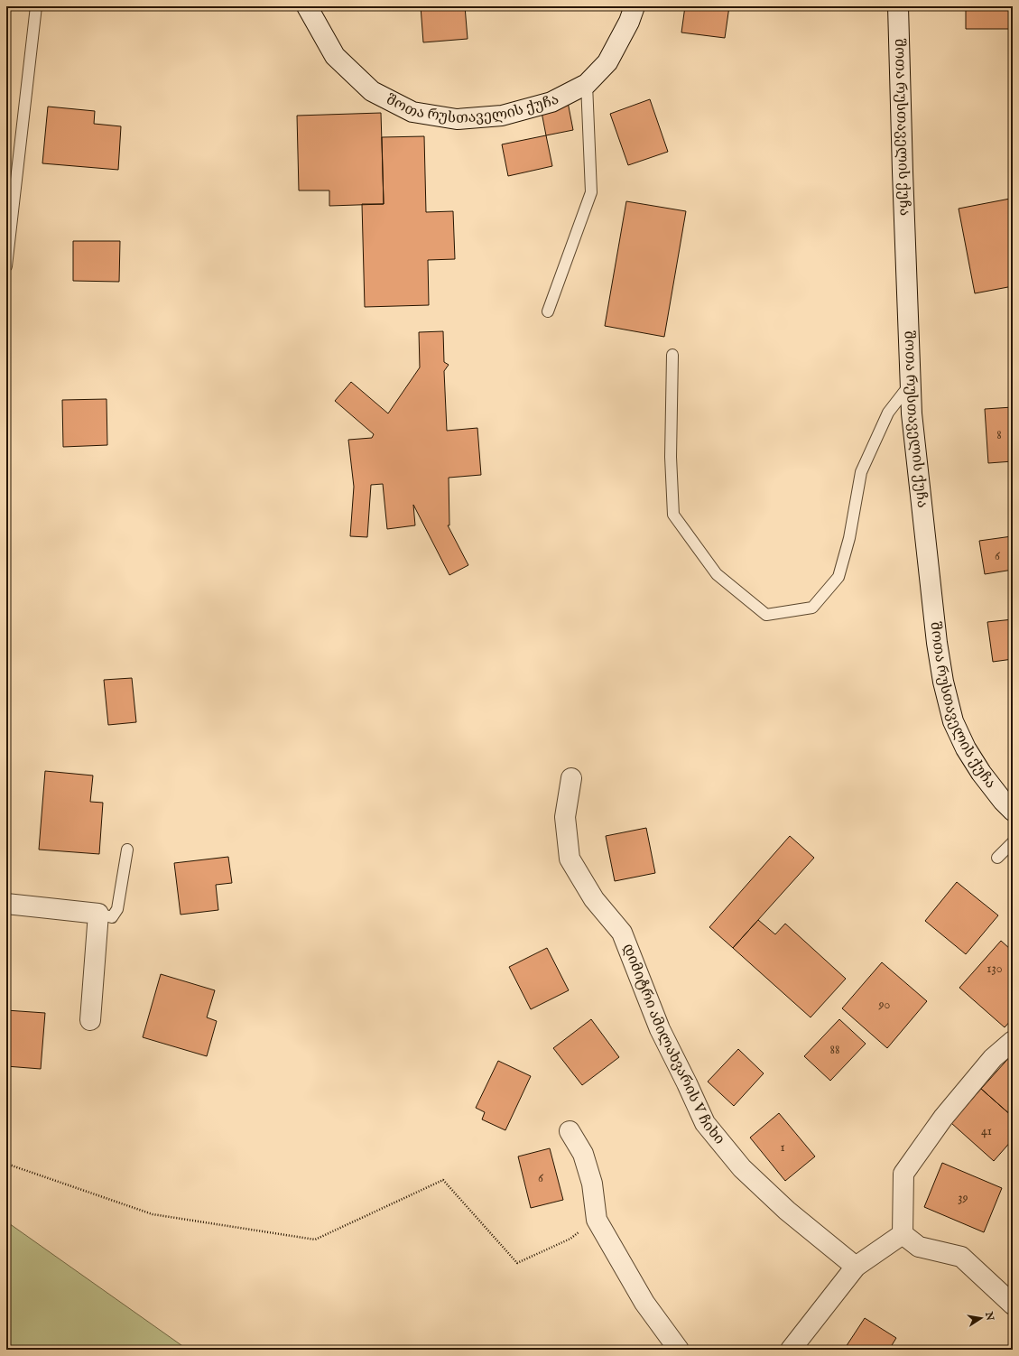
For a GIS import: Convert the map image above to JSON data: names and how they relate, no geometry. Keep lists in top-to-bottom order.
{
  "streets": {
    "street": ["შოთა რუსთაველის ქუჩა", "დიმიტრი ამილახვარის V ჩიხი"]
  },
  "house_numbers": [
    "8",
    "6",
    "130",
    "90",
    "88",
    "41",
    "1",
    "6",
    "39"
  ],
  "north": "right"
}
